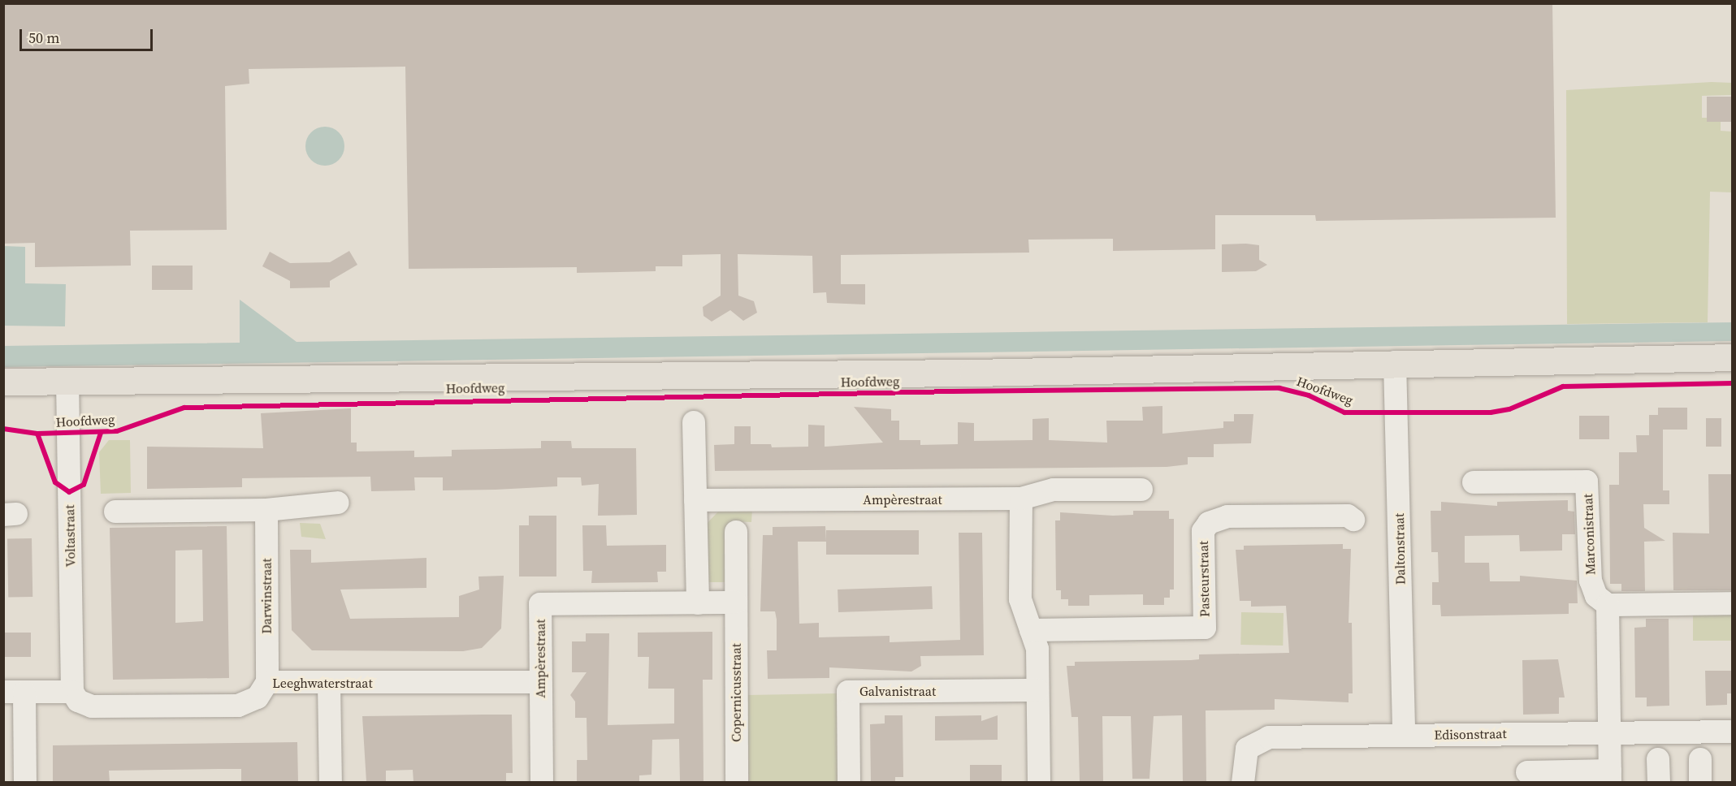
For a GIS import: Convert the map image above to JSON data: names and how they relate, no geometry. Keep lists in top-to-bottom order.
{
  "streets": {
    "main road": ["Hoofdweg"],
    "street": [
      "Ampèrestraat",
      "Marconistraat",
      "Voltastraat",
      "Daltonstraat",
      "Pasteurstraat",
      "Darwinstraat",
      "Leeghwaterstraat",
      "Galvanistraat",
      "Copernicusstraat",
      "Edisonstraat"
    ]
  },
  "crossings": [
    ["Hoofdweg", "Voltastraat"],
    ["Hoofdweg", "Daltonstraat"],
    ["Ampèrestraat", "Leeghwaterstraat"],
    ["Ampèrestraat", "Copernicusstraat"],
    ["Voltastraat", "Leeghwaterstraat"],
    ["Daltonstraat", "Edisonstraat"],
    ["Darwinstraat", "Leeghwaterstraat"]
  ],
  "scale_bar": "50 m"
}
